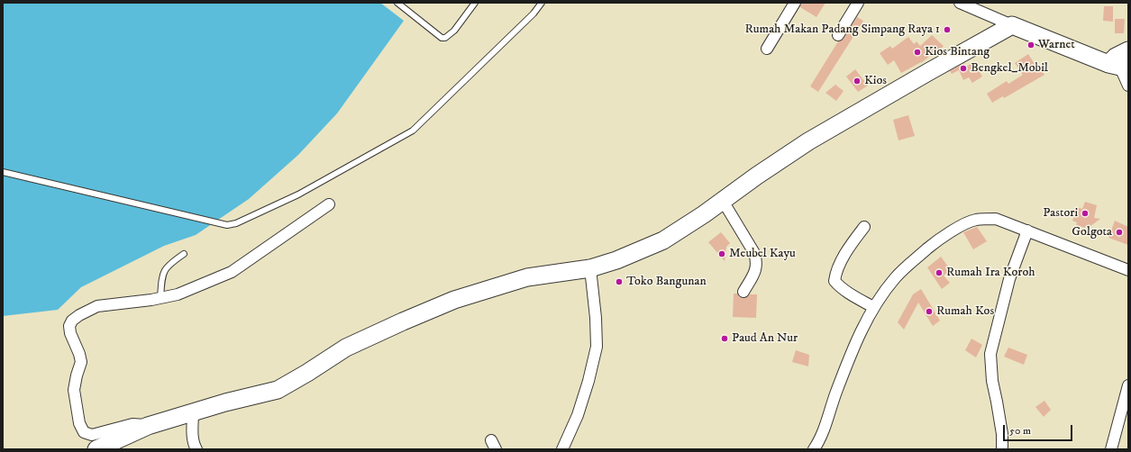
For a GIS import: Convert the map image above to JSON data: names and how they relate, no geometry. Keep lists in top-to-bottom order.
{
  "places": [
    "Rumah Makan Padang Simpang Raya 1",
    "Warnet",
    "Kios Bintang",
    "Bengkel_Mobil",
    "Kios",
    "Pastori",
    "Golgota",
    "Meubel Kayu",
    "Rumah Ira Koroh",
    "Toko Bangunan",
    "Rumah Kos",
    "Paud An Nur"
  ],
  "scale_bar": "50 m"
}
